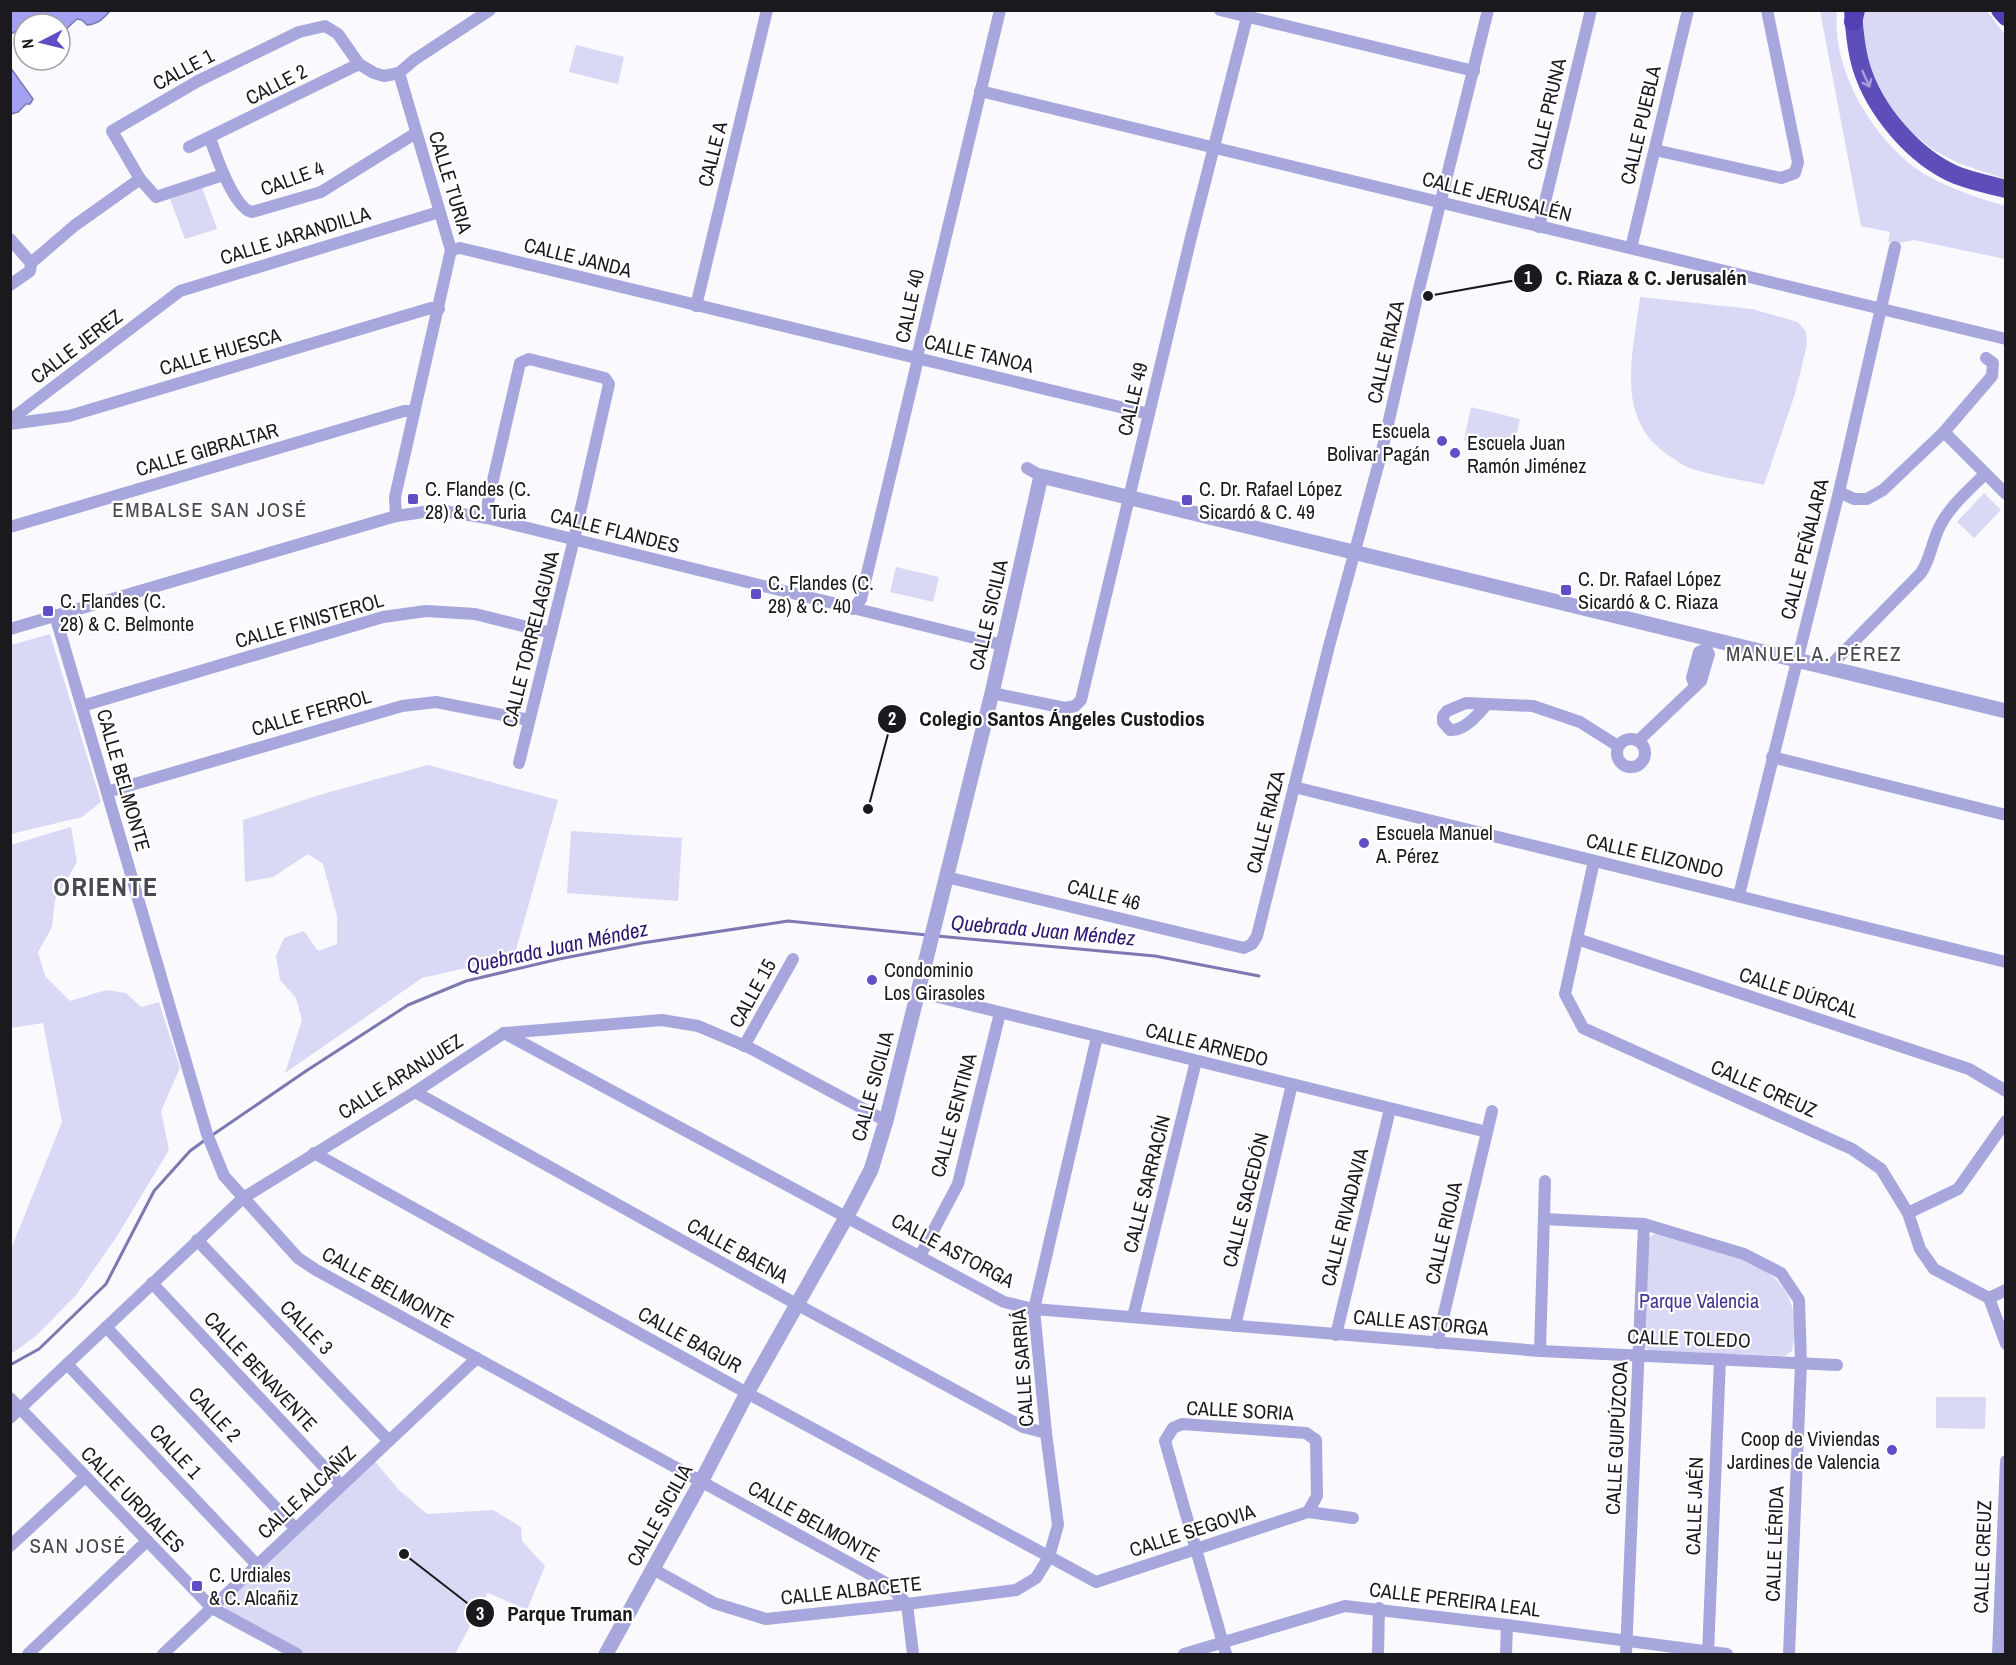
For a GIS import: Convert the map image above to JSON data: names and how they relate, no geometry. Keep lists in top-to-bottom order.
{
  "streets": {
    "street": [
      "CALLE 1",
      "CALLE 2",
      "CALLE PRUNA",
      "CALLE PUEBLA",
      "CALLE A",
      "CALLE 4",
      "CALLE TURIA",
      "CALLE JERUSALÉN",
      "CALLE JARANDILLA",
      "CALLE JANDA",
      "CALLE 40",
      "CALLE JEREZ",
      "CALLE HUESCA",
      "CALLE RIAZA",
      "CALLE TANOA",
      "CALLE 49",
      "CALLE GIBRALTAR",
      "CALLE FLANDES",
      "CALLE PEÑALARA",
      "CALLE SICILIA",
      "CALLE FINISTEROL",
      "CALLE TORRELAGUNA",
      "CALLE FERROL",
      "CALLE BELMONTE",
      "CALLE ELIZONDO",
      "CALLE 46",
      "CALLE DÚRCAL",
      "CALLE 15",
      "CALLE ARNEDO",
      "CALLE ARANJUEZ",
      "CALLE CREUZ",
      "CALLE SENTINA",
      "CALLE SARRACÍN",
      "CALLE SACEDÓN",
      "CALLE RIVADAVIA",
      "CALLE RIOJA",
      "CALLE BAENA",
      "CALLE ASTORGA",
      "CALLE 3",
      "CALLE TOLEDO",
      "CALLE BAGUR",
      "CALLE SARRIÁ",
      "CALLE BENAVENTE",
      "CALLE SORIA",
      "CALLE GUIPÚZCOA",
      "CALLE ALCAÑIZ",
      "CALLE URDIALES",
      "CALLE JAÉN",
      "CALLE SEGOVIA",
      "CALLE LÉRIDA",
      "CALLE ALBACETE",
      "CALLE PEREIRA LEAL"
    ]
  },
  "crossings": [
    ["CALLE 1", "CALLE 2"],
    ["CALLE 1", "CALLE 4"],
    ["CALLE 1", "CALLE ARANJUEZ"],
    ["CALLE 1", "CALLE ALCAÑIZ"],
    ["CALLE 2", "CALLE ARANJUEZ"],
    ["CALLE 2", "CALLE ALCAÑIZ"],
    ["CALLE PRUNA", "CALLE JERUSALÉN"],
    ["CALLE PUEBLA", "CALLE JERUSALÉN"],
    ["CALLE A", "CALLE JANDA"],
    ["CALLE A", "CALLE TANOA"],
    ["CALLE 4", "CALLE TURIA"],
    ["CALLE TURIA", "CALLE JARANDILLA"],
    ["CALLE TURIA", "CALLE JANDA"],
    ["CALLE TURIA", "CALLE HUESCA"],
    ["CALLE TURIA", "CALLE GIBRALTAR"],
    ["CALLE TURIA", "CALLE FLANDES"],
    ["CALLE JERUSALÉN", "CALLE 40"],
    ["CALLE JERUSALÉN", "CALLE RIAZA"],
    ["CALLE JERUSALÉN", "CALLE 49"],
    ["CALLE JERUSALÉN", "CALLE PEÑALARA"],
    ["CALLE JARANDILLA", "CALLE JEREZ"],
    ["CALLE JANDA", "CALLE TANOA"],
    ["CALLE 40", "CALLE TANOA"],
    ["CALLE 40", "CALLE FLANDES"],
    ["CALLE JEREZ", "CALLE HUESCA"],
    ["CALLE RIAZA", "CALLE ELIZONDO"],
    ["CALLE RIAZA", "CALLE 46"],
    ["CALLE TANOA", "CALLE 49"],
    ["CALLE 49", "CALLE SICILIA"],
    ["CALLE FLANDES", "CALLE SICILIA"],
    ["CALLE FLANDES", "CALLE TORRELAGUNA"],
    ["CALLE FLANDES", "CALLE BELMONTE"],
    ["CALLE PEÑALARA", "CALLE ELIZONDO"],
    ["CALLE SICILIA", "CALLE BELMONTE"],
    ["CALLE SICILIA", "CALLE 46"],
    ["CALLE SICILIA", "CALLE ARNEDO"],
    ["CALLE SICILIA", "CALLE ARANJUEZ"],
    ["CALLE SICILIA", "CALLE BAENA"],
    ["CALLE SICILIA", "CALLE ASTORGA"],
    ["CALLE SICILIA", "CALLE BAGUR"],
    ["CALLE SICILIA", "CALLE ALBACETE"],
    ["CALLE FINISTEROL", "CALLE TORRELAGUNA"],
    ["CALLE FINISTEROL", "CALLE BELMONTE"],
    ["CALLE TORRELAGUNA", "CALLE FERROL"],
    ["CALLE FERROL", "CALLE BELMONTE"],
    ["CALLE BELMONTE", "CALLE ARANJUEZ"],
    ["CALLE BELMONTE", "CALLE ALCAÑIZ"],
    ["CALLE BELMONTE", "CALLE ALBACETE"],
    ["CALLE ELIZONDO", "CALLE CREUZ"],
    ["CALLE DÚRCAL", "CALLE CREUZ"],
    ["CALLE 15", "CALLE ARANJUEZ"],
    ["CALLE ARNEDO", "CALLE SENTINA"],
    ["CALLE ARNEDO", "CALLE SARRACÍN"],
    ["CALLE ARNEDO", "CALLE SACEDÓN"],
    ["CALLE ARNEDO", "CALLE RIVADAVIA"],
    ["CALLE ARNEDO", "CALLE RIOJA"],
    ["CALLE ARNEDO", "CALLE SARRIÁ"],
    ["CALLE ARANJUEZ", "CALLE BAENA"],
    ["CALLE ARANJUEZ", "CALLE ASTORGA"],
    ["CALLE ARANJUEZ", "CALLE 3"],
    ["CALLE ARANJUEZ", "CALLE BAGUR"],
    ["CALLE ARANJUEZ", "CALLE BENAVENTE"],
    ["CALLE ARANJUEZ", "CALLE URDIALES"],
    ["CALLE SENTINA", "CALLE ASTORGA"],
    ["CALLE SARRACÍN", "CALLE ASTORGA"],
    ["CALLE SACEDÓN", "CALLE ASTORGA"],
    ["CALLE RIVADAVIA", "CALLE ASTORGA"],
    ["CALLE RIOJA", "CALLE ASTORGA"],
    ["CALLE BAENA", "CALLE SARRIÁ"],
    ["CALLE ASTORGA", "CALLE TOLEDO"],
    ["CALLE ASTORGA", "CALLE SARRIÁ"],
    ["CALLE 3", "CALLE ALCAÑIZ"],
    ["CALLE TOLEDO", "CALLE GUIPÚZCOA"],
    ["CALLE TOLEDO", "CALLE JAÉN"],
    ["CALLE TOLEDO", "CALLE LÉRIDA"],
    ["CALLE BAGUR", "CALLE SARRIÁ"],
    ["CALLE BAGUR", "CALLE SEGOVIA"],
    ["CALLE BAGUR", "CALLE ALBACETE"],
    ["CALLE SARRIÁ", "CALLE SEGOVIA"],
    ["CALLE SARRIÁ", "CALLE ALBACETE"],
    ["CALLE BENAVENTE", "CALLE ALCAÑIZ"],
    ["CALLE SORIA", "CALLE SEGOVIA"],
    ["CALLE GUIPÚZCOA", "CALLE LÉRIDA"],
    ["CALLE GUIPÚZCOA", "CALLE PEREIRA LEAL"],
    ["CALLE ALCAÑIZ", "CALLE URDIALES"],
    ["CALLE JAÉN", "CALLE PEREIRA LEAL"],
    ["CALLE SEGOVIA", "CALLE ALBACETE"]
  ],
  "districts": [
    "EMBALSE SAN JOSÉ",
    "MANUEL A. PÉREZ",
    "ORIENTE",
    "SAN JOSÉ"
  ],
  "water": ["Quebrada Juan Méndez"],
  "parks": ["Parque Valencia"],
  "places": {
    "other": [
      "C. Riaza & C. Jerusalén",
      "Escuela Bolivar Pagán",
      "Escuela Juan Ramón Jiménez",
      "Colegio Santos Ángeles Custodios",
      "Escuela Manuel A. Pérez",
      "Condominio Los Girasoles",
      "Coop de Viviendas Jardines de Valencia",
      "Parque Truman"
    ],
    "transit": [
      "C. Flandes (C. 28) & C. Turia",
      "C. Dr. Rafael López Sicardó & C. 49",
      "C. Dr. Rafael López Sicardó & C. Riaza",
      "C. Flandes (C. 28) & C. 40",
      "C. Flandes (C. 28) & C. Belmonte",
      "C. Urdiales & C. Alcañiz"
    ]
  },
  "north": "left"
}
